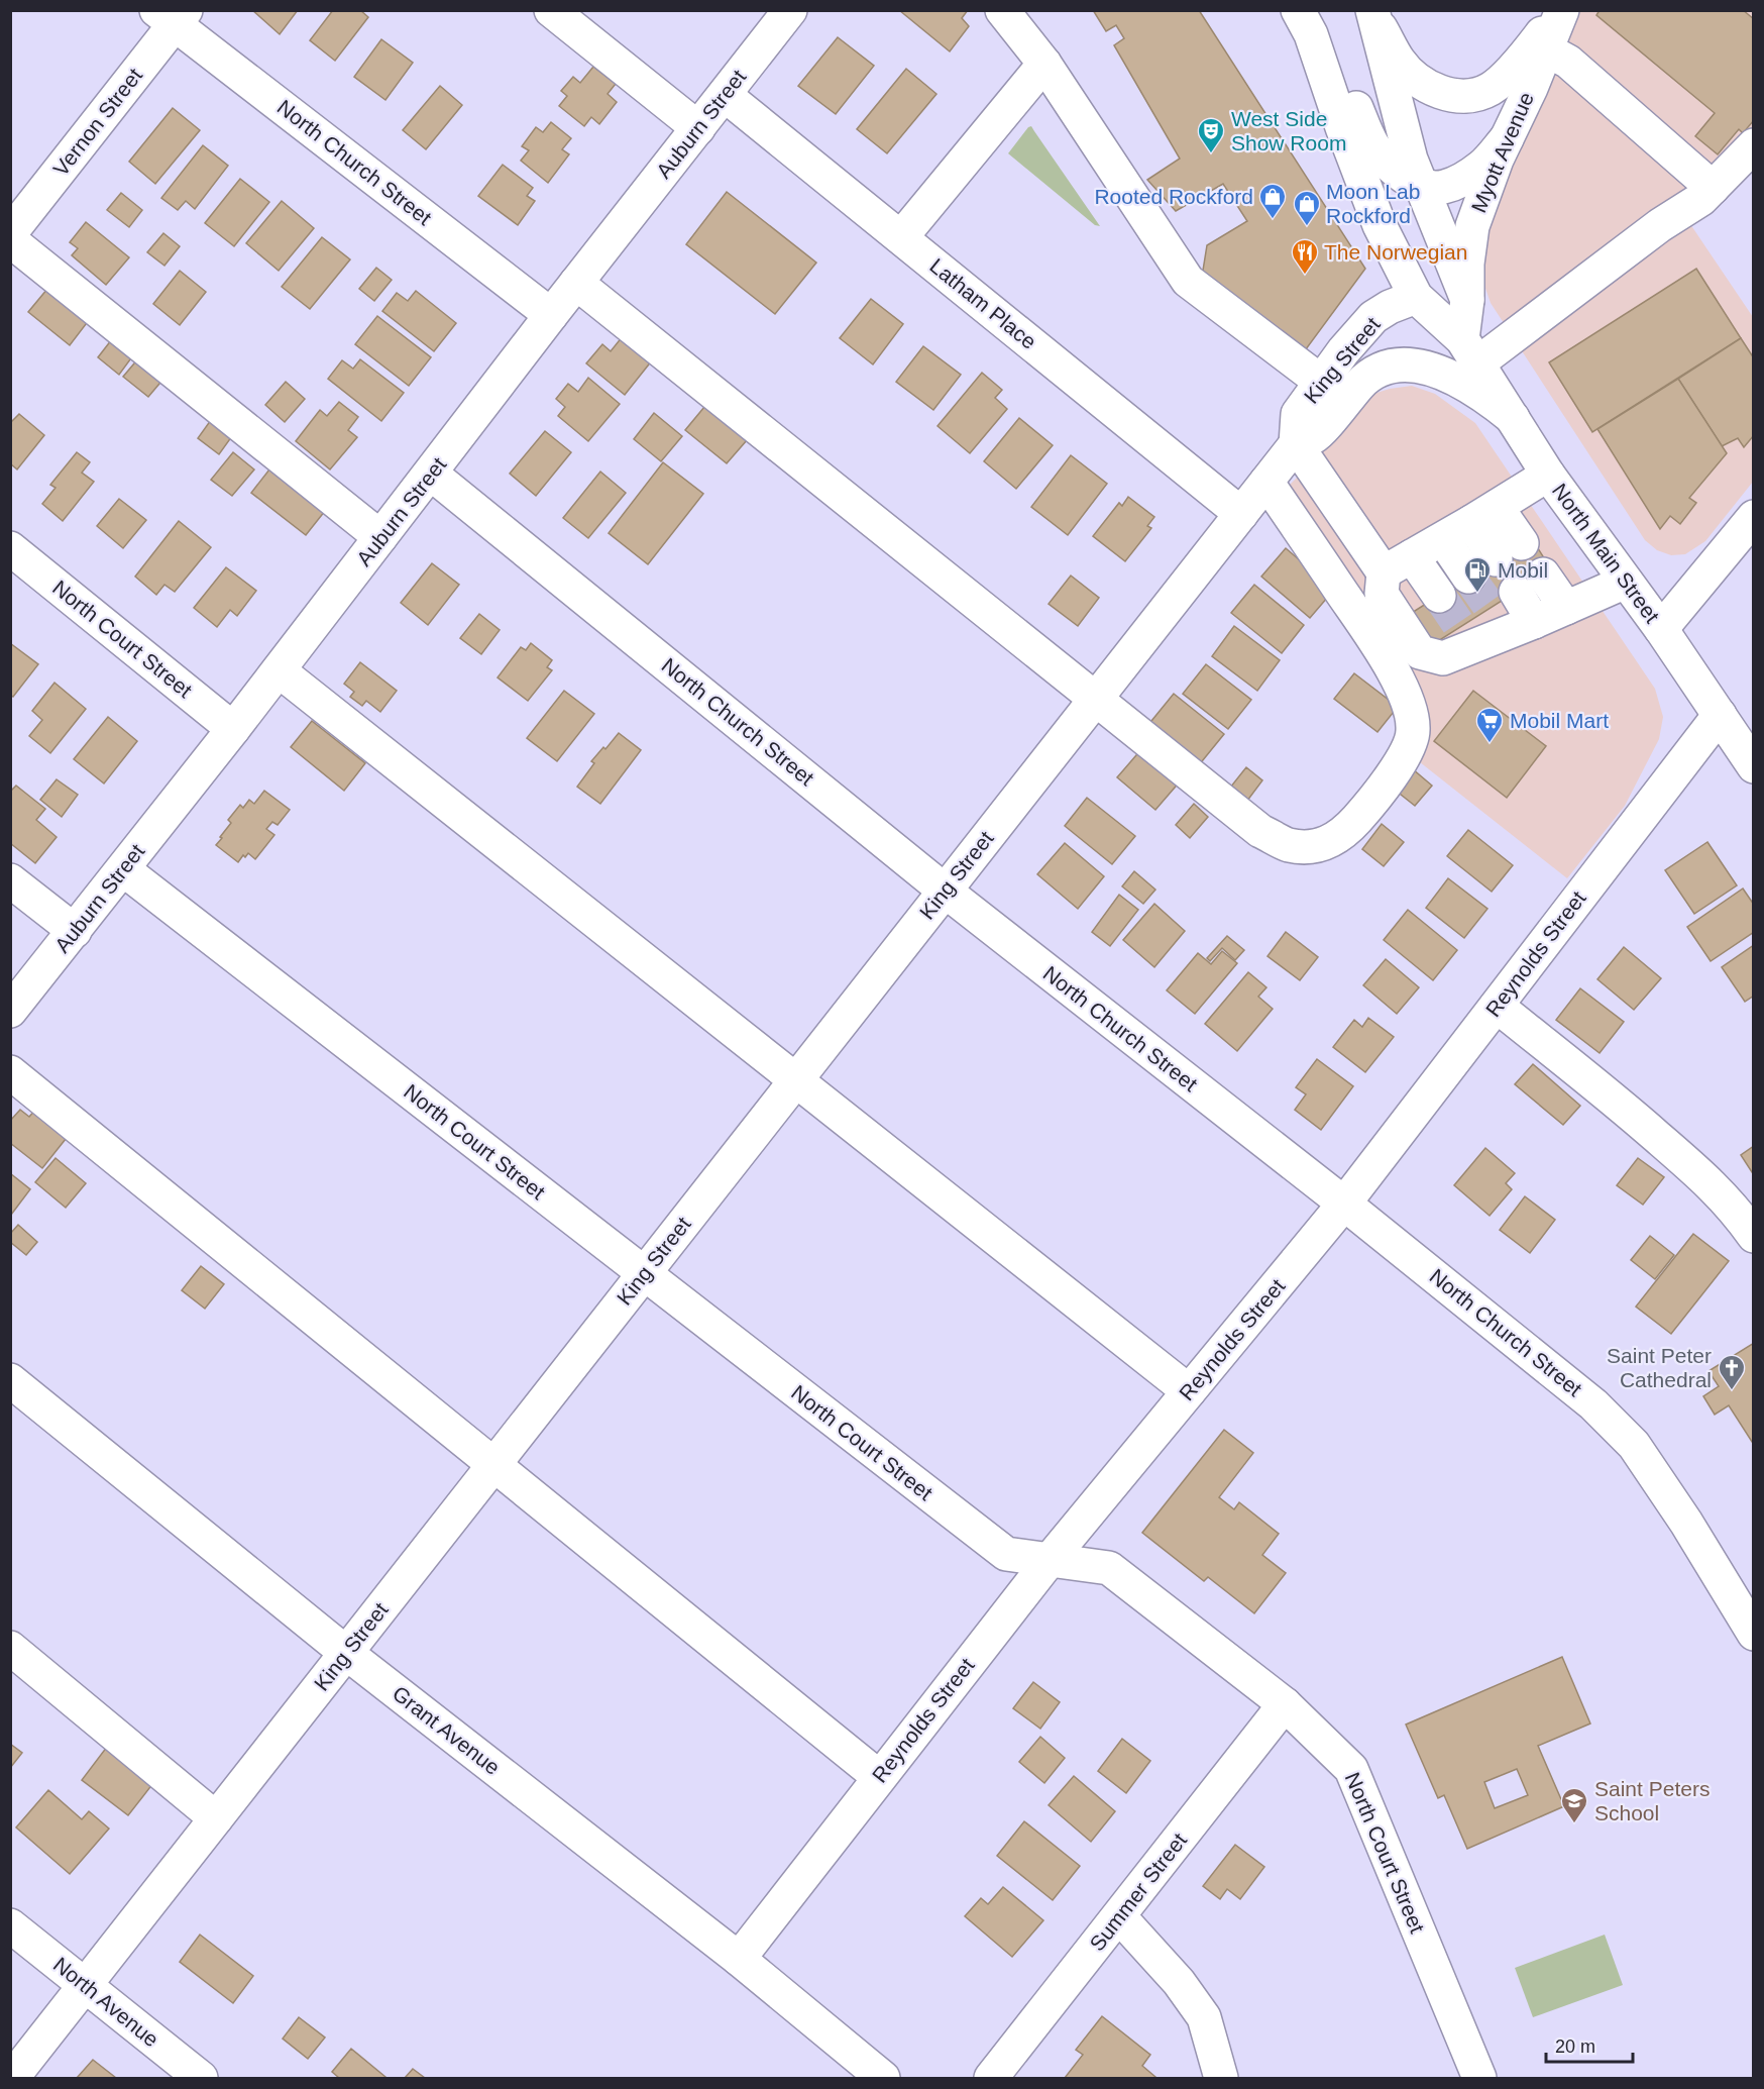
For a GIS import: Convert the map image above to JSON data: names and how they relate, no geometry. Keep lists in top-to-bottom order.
{
  "streets": {
    "street": [
      "Vernon Street",
      "Auburn Street",
      "Myott Avenue",
      "North Church Street",
      "Latham Place",
      "King Street",
      "North Main Street",
      "North Court Street",
      "Reynolds Street",
      "Grant Avenue",
      "Summer Street",
      "North Avenue"
    ]
  },
  "crossings": [
    ["Vernon Street", "North Church Street"],
    ["Auburn Street", "North Church Street"],
    ["Auburn Street", "Latham Place"],
    ["Auburn Street", "North Court Street"],
    ["North Church Street", "King Street"],
    ["North Church Street", "Reynolds Street"],
    ["Latham Place", "King Street"],
    ["King Street", "North Main Street"],
    ["King Street", "North Court Street"],
    ["King Street", "Grant Avenue"],
    ["King Street", "North Avenue"],
    ["North Main Street", "Reynolds Street"],
    ["North Court Street", "Reynolds Street"],
    ["North Court Street", "Summer Street"],
    ["Reynolds Street", "Grant Avenue"]
  ],
  "places": {
    "theatre": ["West Side Show Room"],
    "shop": ["Rooted Rockford", "Moon Lab Rockford"],
    "restaurant": ["The Norwegian"],
    "fuel station": ["Mobil"],
    "supermarket": ["Mobil Mart"],
    "church": ["Saint Peter Cathedral"],
    "school or university": ["Saint Peters School"]
  },
  "scale_bar": "20 m"
}
